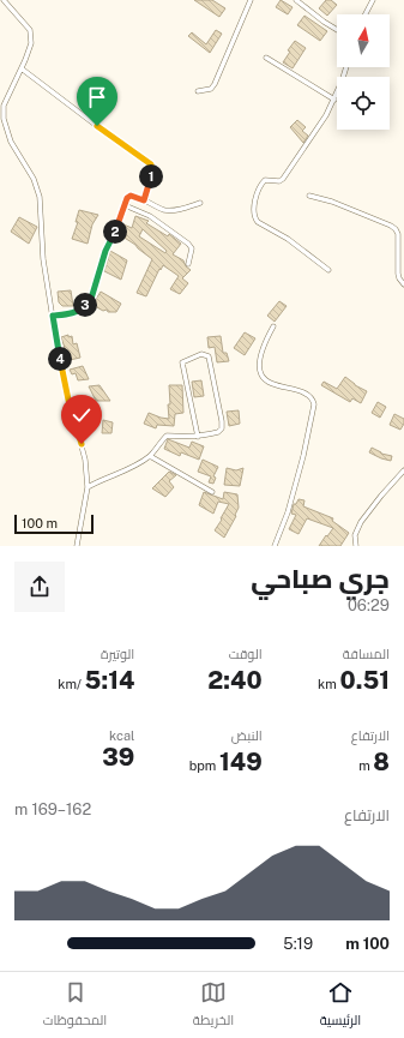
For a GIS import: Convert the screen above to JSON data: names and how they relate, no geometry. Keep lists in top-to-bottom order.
{
  "scale_bar": "100 m",
  "north": "top",
  "page": {
    "pins": [
      "1",
      "2",
      "3",
      "4"
    ],
    "scale": "100 m",
    "heading": ["جري صباحي", "06:29"],
    "stats": [
      ["المسافة", "0.51 km"],
      ["الوقت", "2:40"],
      ["الوتيرة", "5:14 /km"],
      ["الارتفاع", "8 m"],
      ["النبض", "149 bpm"],
      ["kcal", "39"]
    ],
    "chart": ["الارتفاع", "162–169 m"],
    "list": [
      {
        "name": "100 m",
        "note": "5:19"
      }
    ],
    "tabs": ["الرئيسية", "الخريطة", "المحفوظات"]
  }
}
